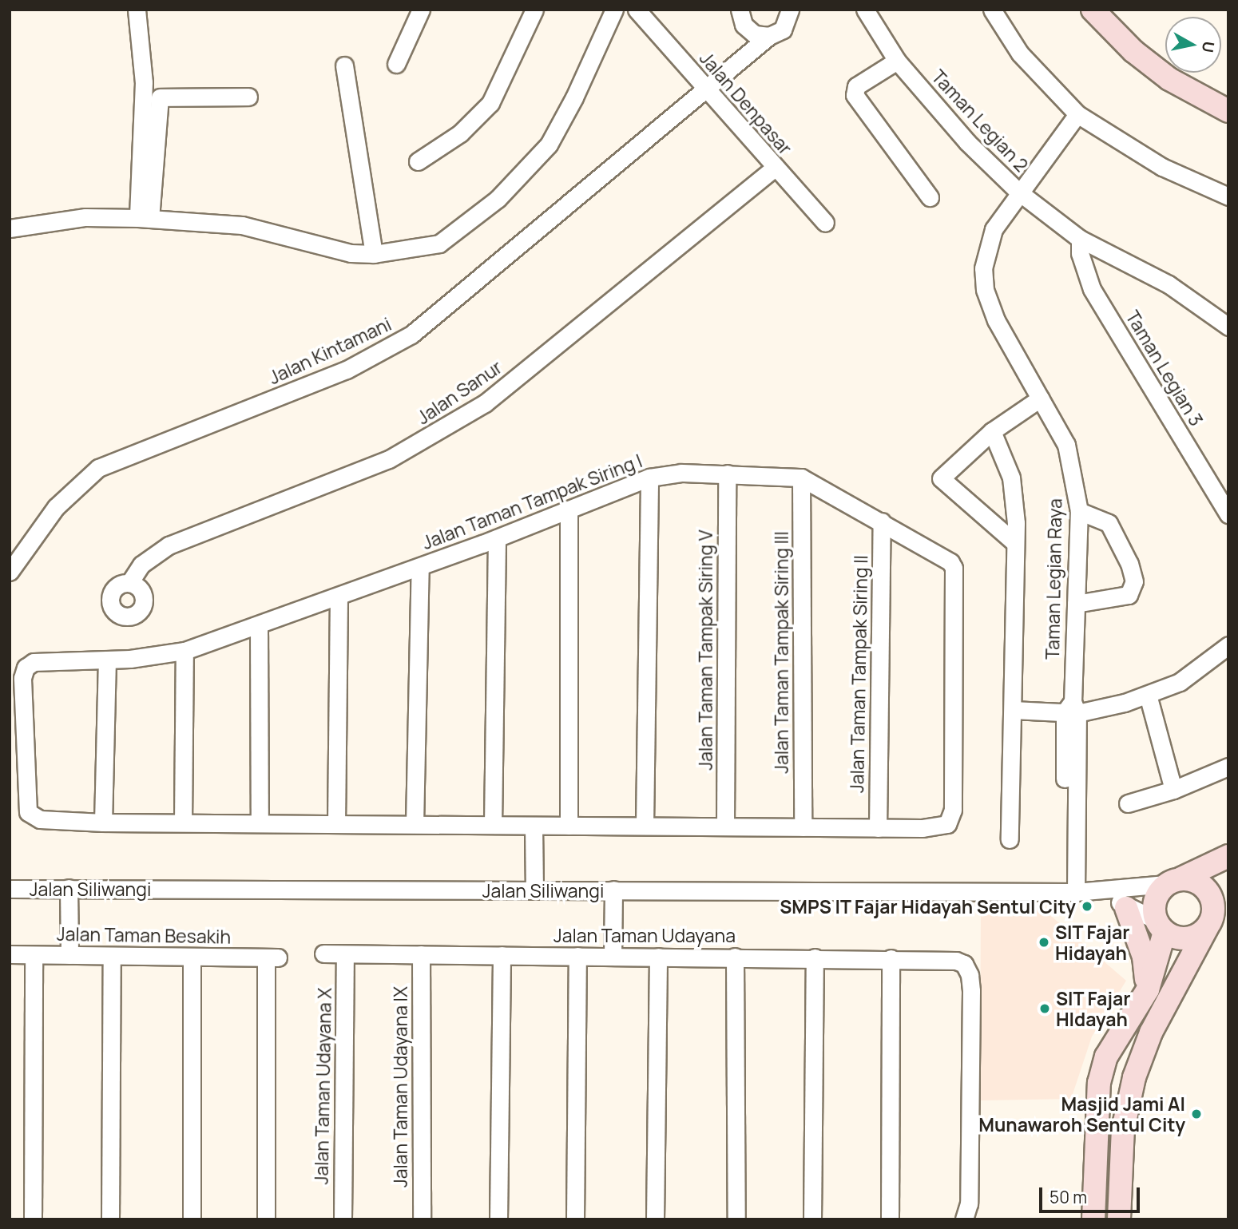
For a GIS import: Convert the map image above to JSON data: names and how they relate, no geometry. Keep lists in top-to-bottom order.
{
  "streets": {
    "street": [
      "Jalan Denpasar",
      "Taman Legian 2",
      "Jalan Kintamani",
      "Taman Legian 3",
      "Jalan Sanur",
      "Jalan Taman Tampak Siring I",
      "Taman Legian Raya",
      "Jalan Taman Tampak Siring V",
      "Jalan Taman Tampak Siring III",
      "Jalan Taman Tampak Siring II",
      "Jalan Siliwangi",
      "Jalan Taman Besakih",
      "Jalan Taman Udayana",
      "Jalan Taman Udayana X",
      "Jalan Taman Udayana IX"
    ]
  },
  "crossings": [
    ["Jalan Denpasar", "Jalan Kintamani"],
    ["Jalan Denpasar", "Jalan Sanur"],
    ["Taman Legian 2", "Taman Legian 3"],
    ["Taman Legian 2", "Taman Legian Raya"],
    ["Jalan Taman Tampak Siring I", "Jalan Taman Tampak Siring V"],
    ["Jalan Taman Tampak Siring I", "Jalan Taman Tampak Siring III"],
    ["Jalan Taman Tampak Siring I", "Jalan Taman Tampak Siring II"],
    ["Taman Legian Raya", "Jalan Siliwangi"],
    ["Jalan Taman Udayana", "Jalan Taman Udayana X"],
    ["Jalan Taman Udayana", "Jalan Taman Udayana IX"]
  ],
  "places": [
    "SMPS IT Fajar Hidayah Sentul City",
    "SIT Fajar Hidayah",
    "SIT Fajar HIdayah",
    "Masjid Jami Al Munawaroh Sentul City"
  ],
  "scale_bar": "50 m",
  "north": "right"
}
